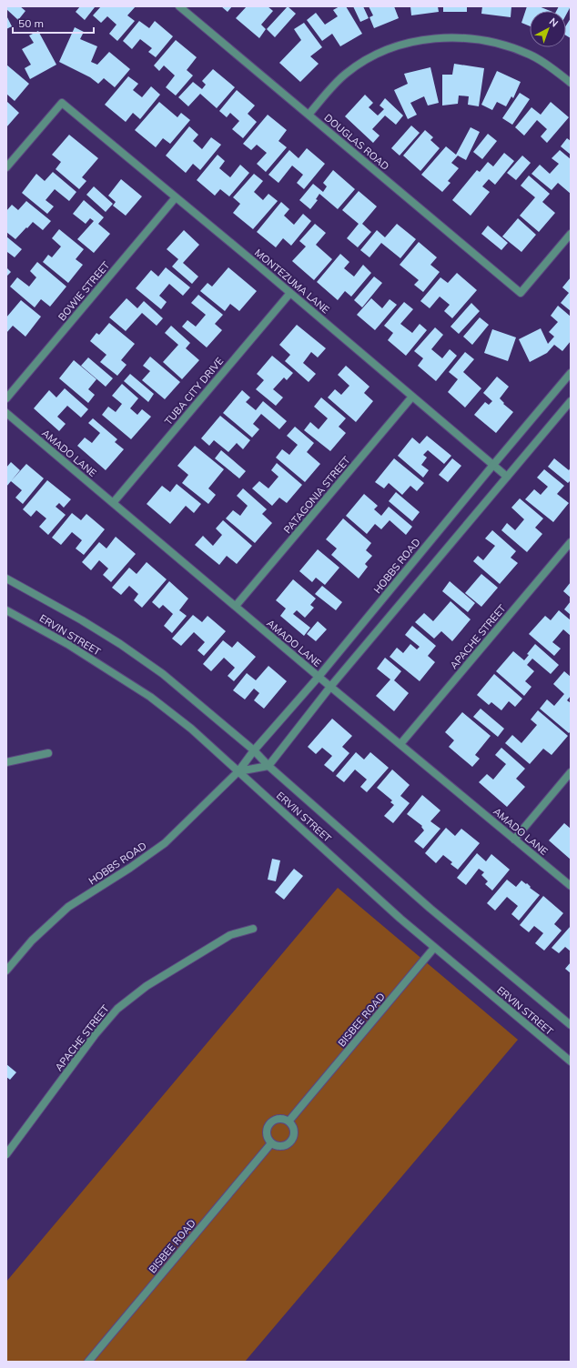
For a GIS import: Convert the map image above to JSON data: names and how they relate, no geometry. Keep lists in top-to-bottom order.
{
  "streets": {
    "street": [
      "DOUGLAS ROAD",
      "MONTEZUMA LANE",
      "BOWIE STREET",
      "TUBA CITY DRIVE",
      "AMADO LANE",
      "PATAGONIA STREET",
      "HOBBS ROAD",
      "ERVIN STREET",
      "APACHE STREET",
      "BISBEE ROAD"
    ]
  },
  "crossings": [
    ["MONTEZUMA LANE", "BOWIE STREET"],
    ["MONTEZUMA LANE", "TUBA CITY DRIVE"],
    ["MONTEZUMA LANE", "PATAGONIA STREET"],
    ["MONTEZUMA LANE", "HOBBS ROAD"],
    ["TUBA CITY DRIVE", "AMADO LANE"],
    ["AMADO LANE", "PATAGONIA STREET"],
    ["AMADO LANE", "HOBBS ROAD"],
    ["AMADO LANE", "APACHE STREET"],
    ["HOBBS ROAD", "ERVIN STREET"],
    ["ERVIN STREET", "BISBEE ROAD"]
  ],
  "scale_bar": "50 m",
  "north": "top right"
}
